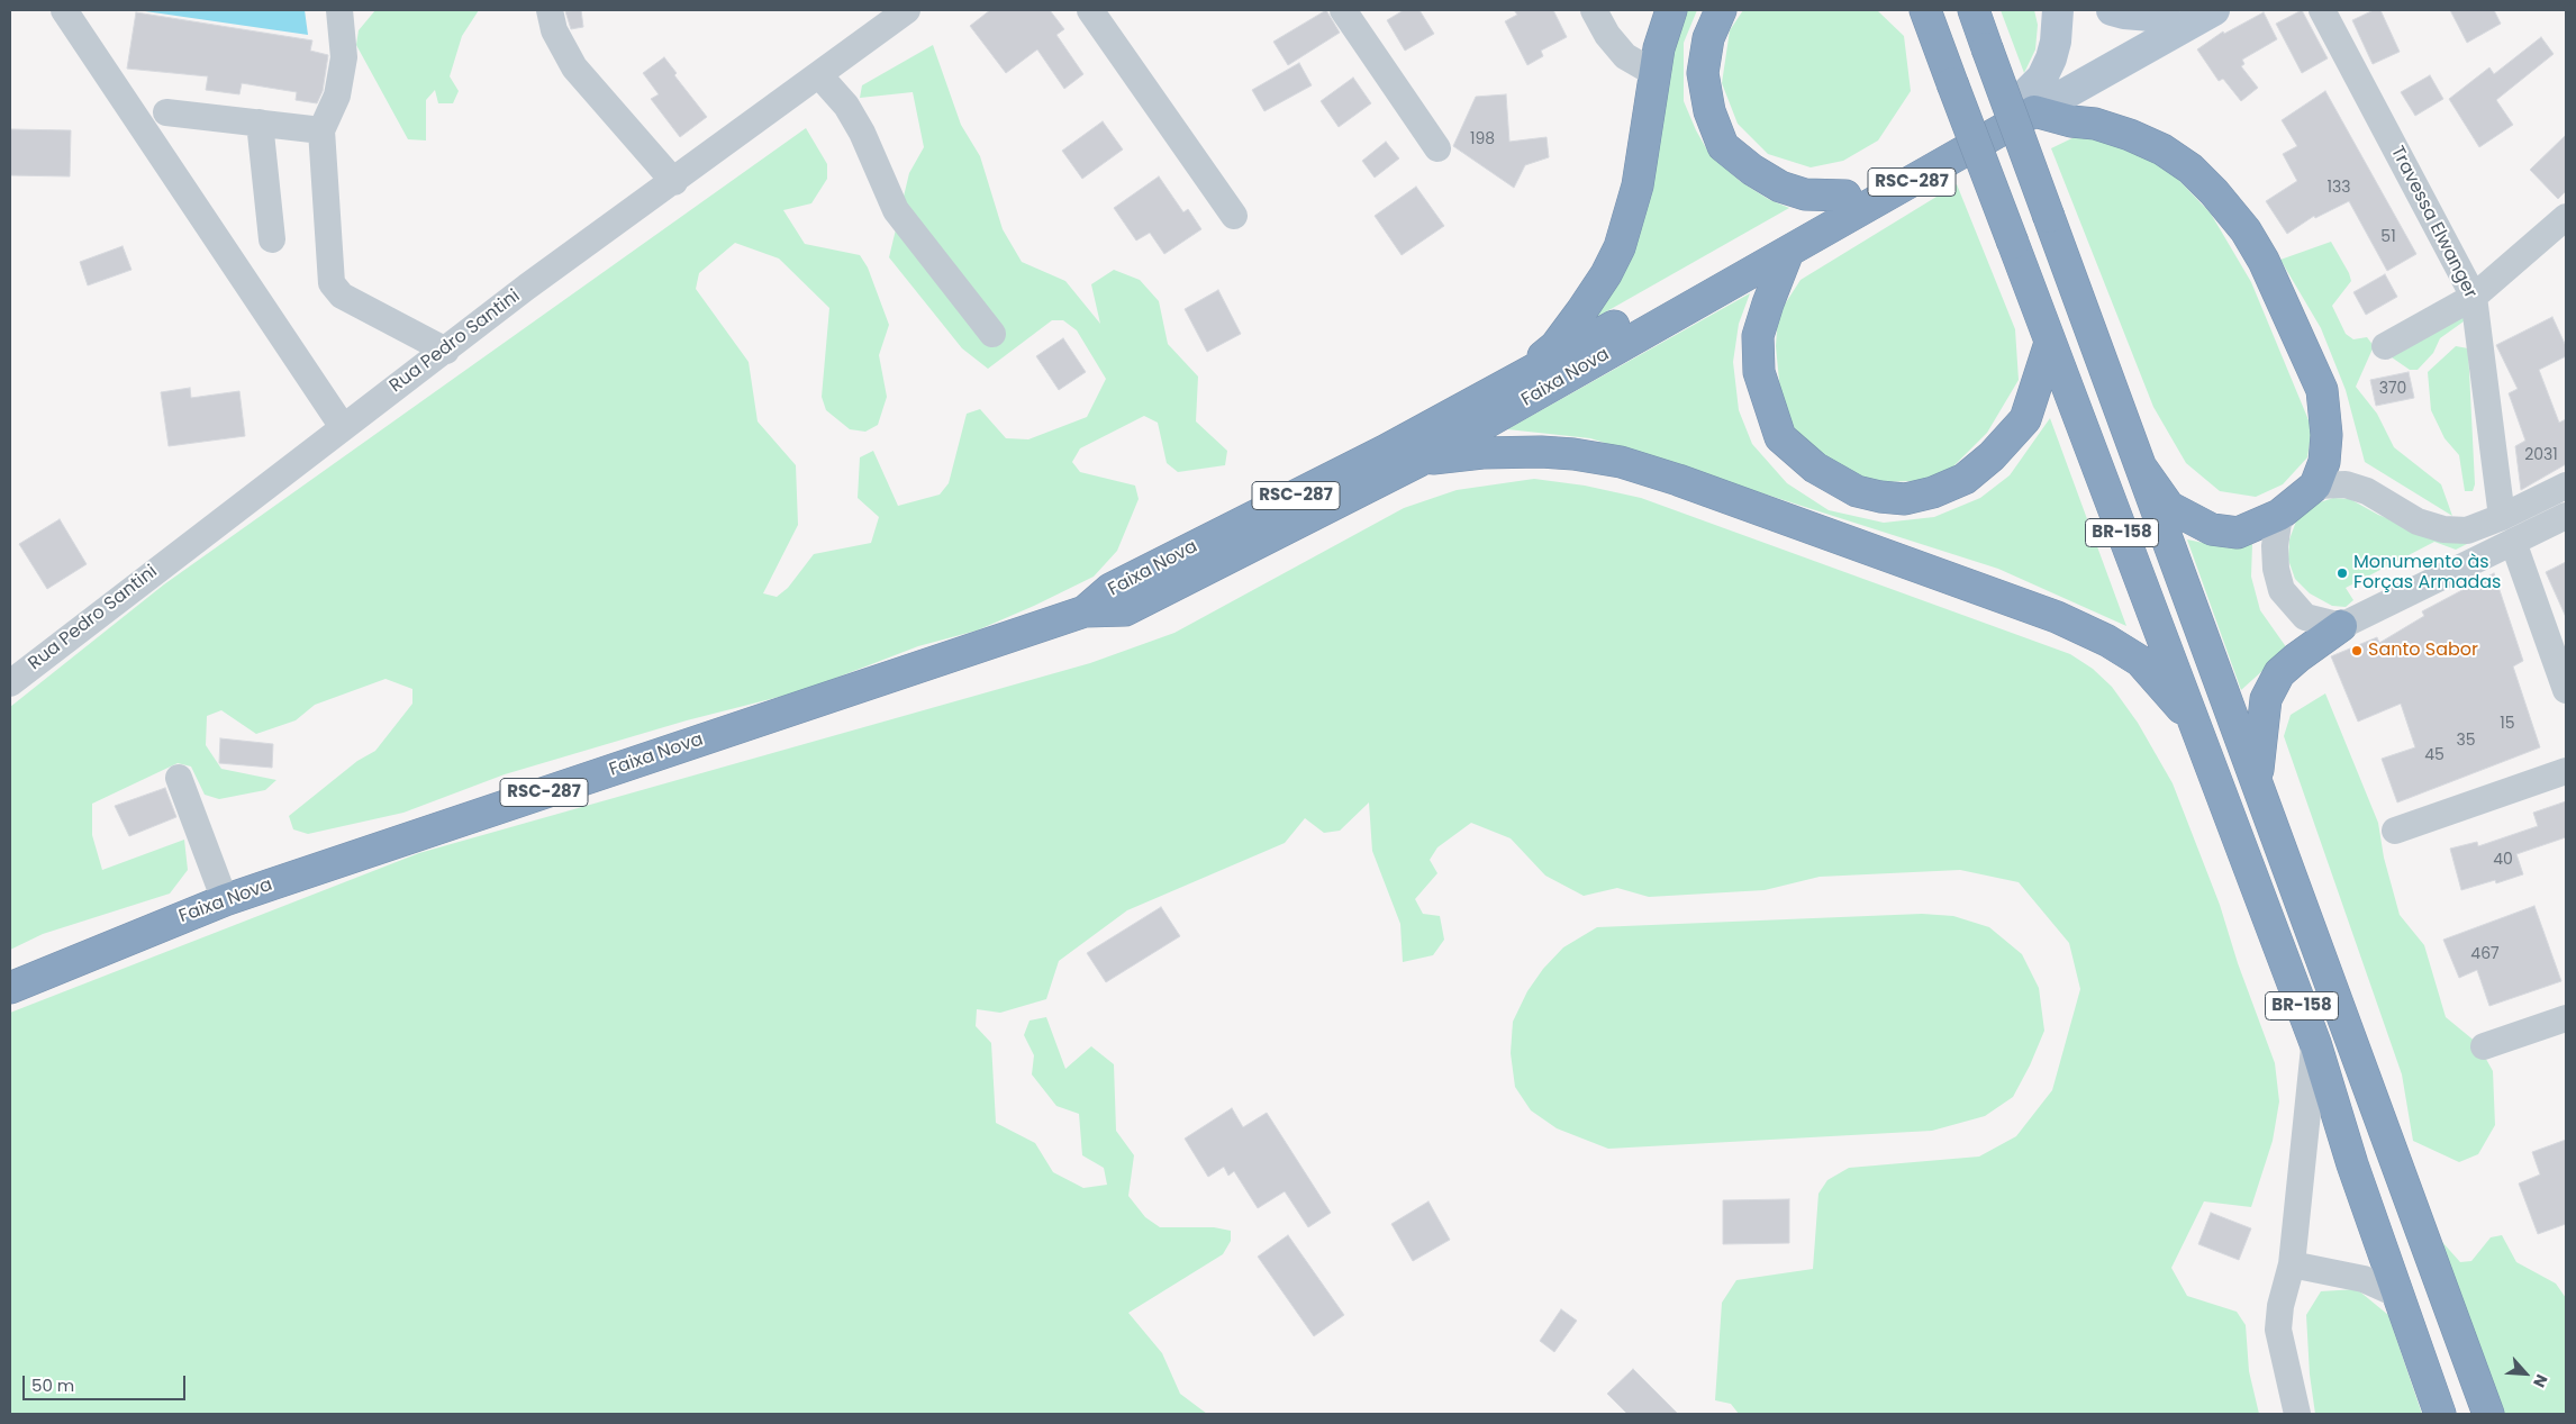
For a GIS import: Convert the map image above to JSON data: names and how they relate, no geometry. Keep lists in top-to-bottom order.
{
  "streets": {
    "highway": ["RSC-287", "Faixa Nova", "BR-158"],
    "street": ["Travessa Elwanger", "Rua Pedro Santini"]
  },
  "places": ["Monumento às Forças Armadas", "Santo Sabor"],
  "house_numbers": [
    "198",
    "133",
    "51",
    "370",
    "2031",
    "15",
    "35",
    "45",
    "40",
    "467"
  ],
  "scale_bar": "50 m",
  "north": "bottom right"
}
